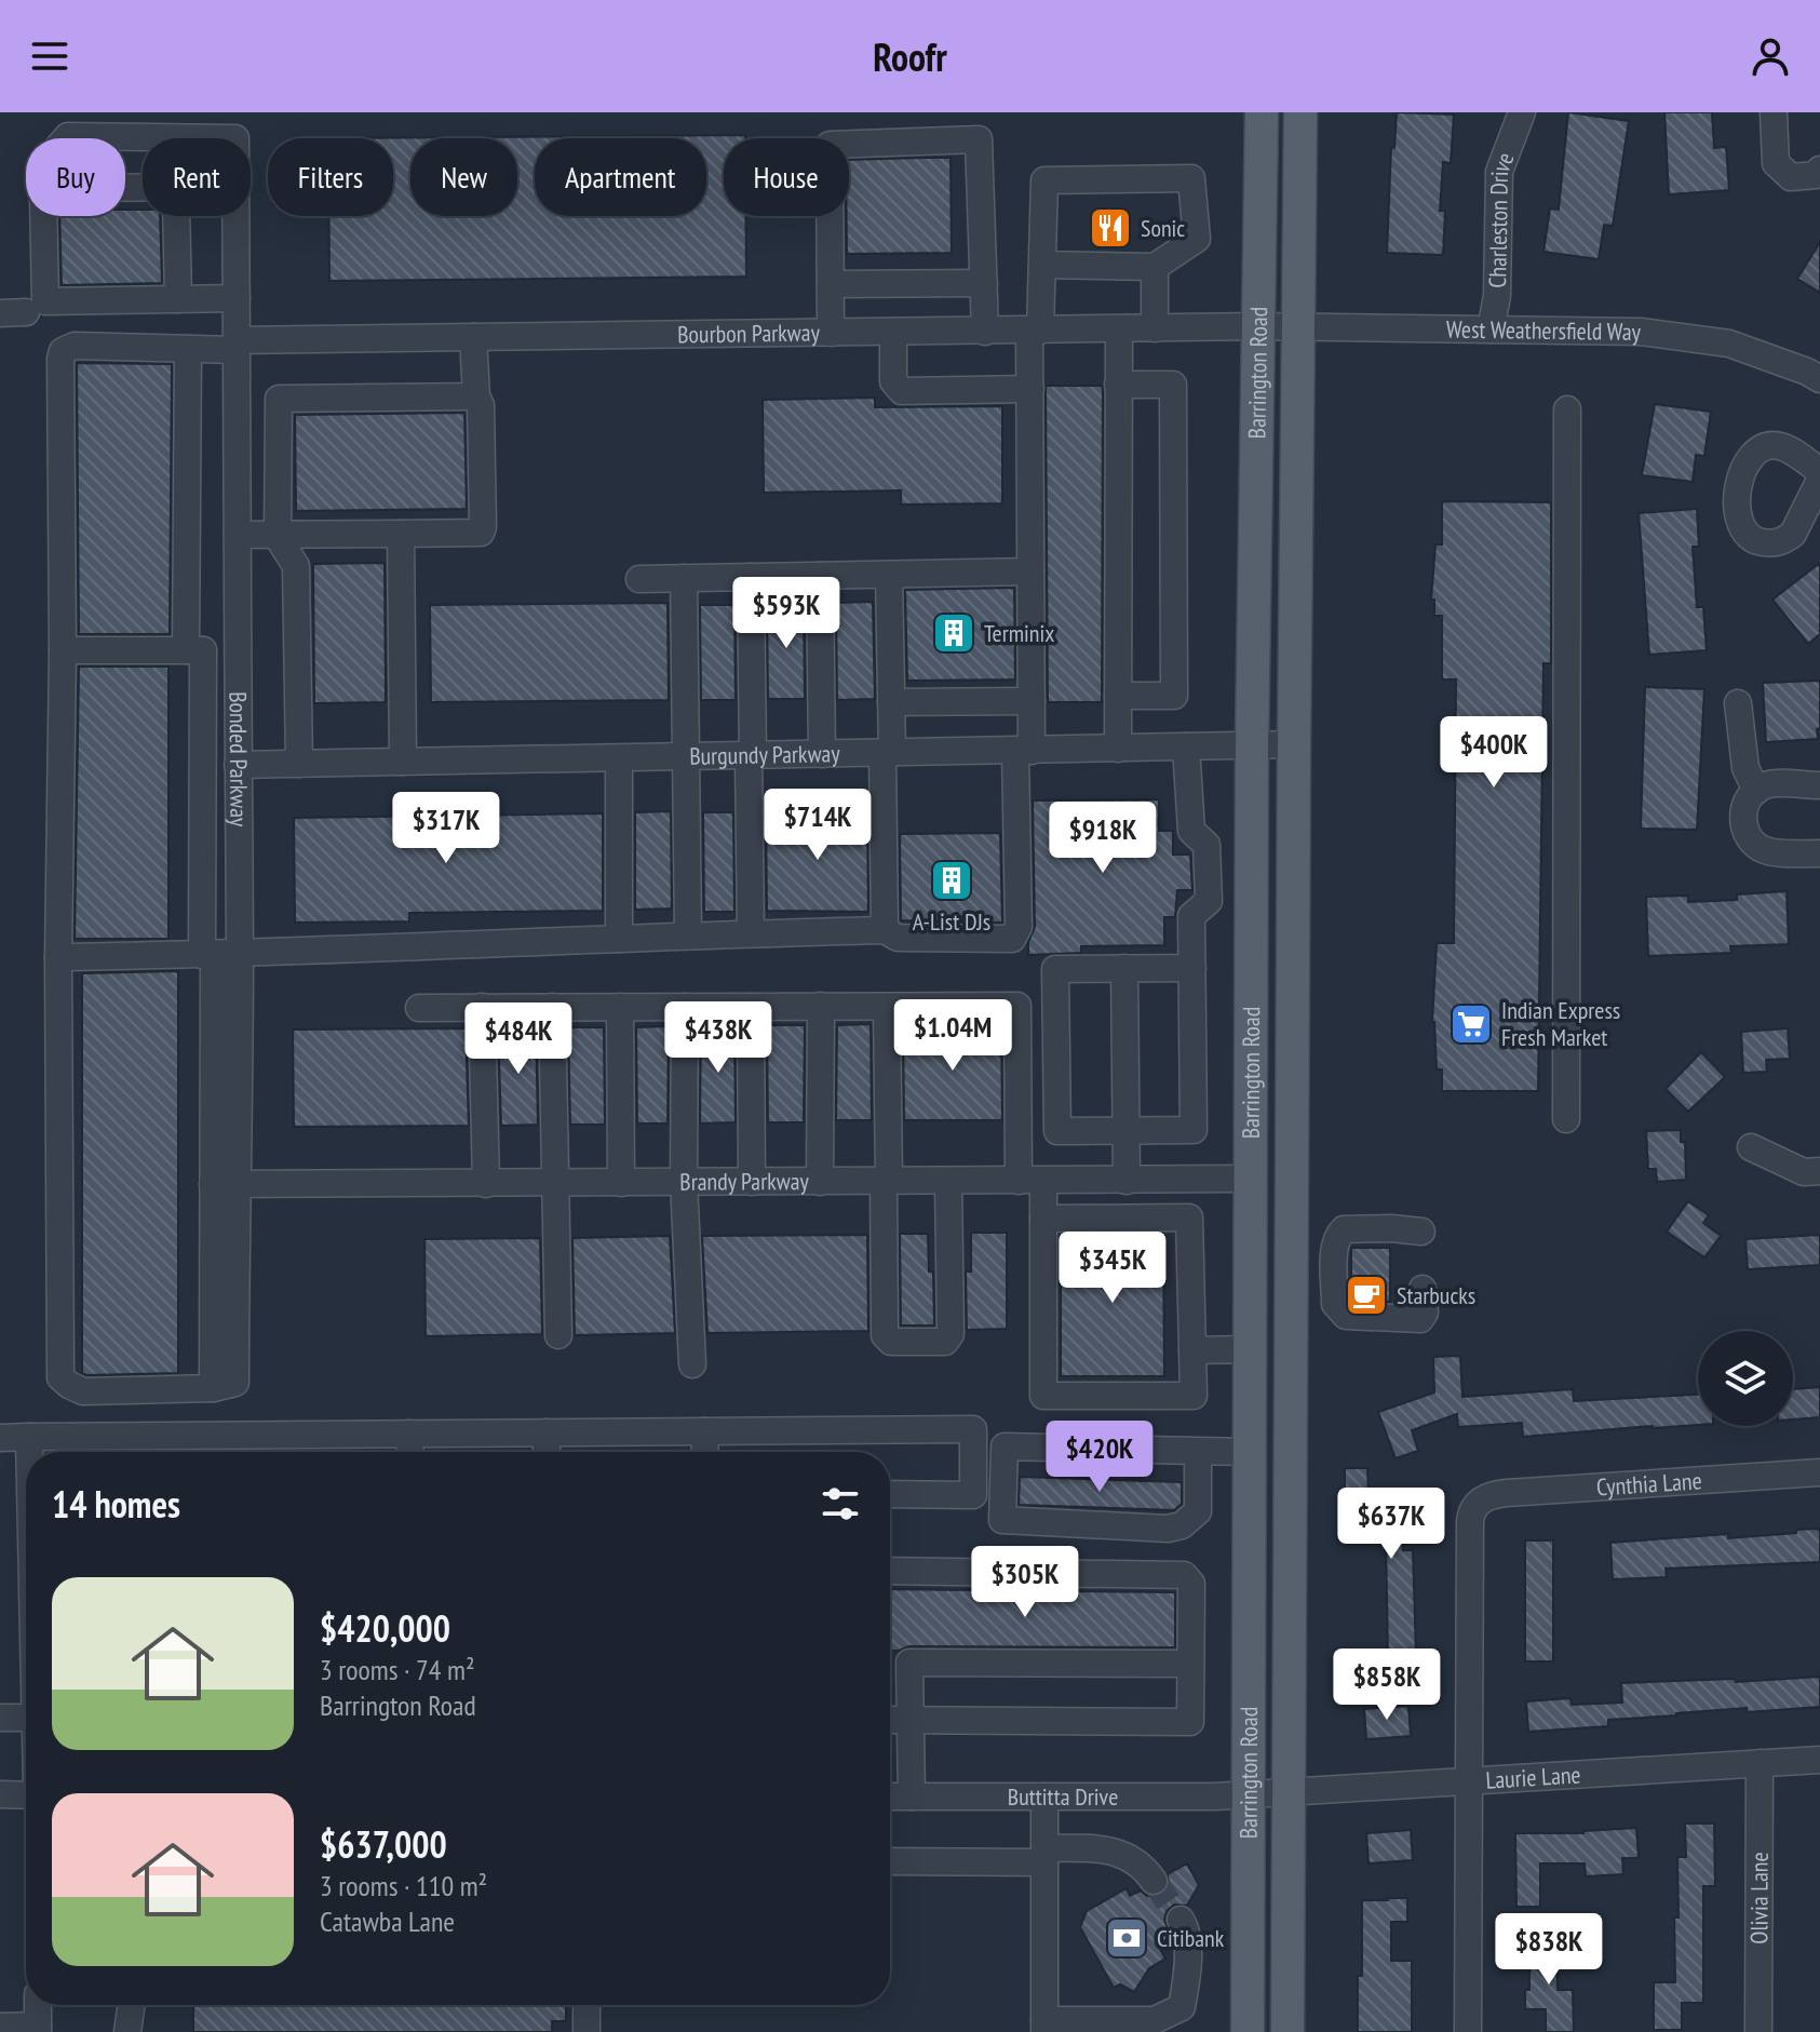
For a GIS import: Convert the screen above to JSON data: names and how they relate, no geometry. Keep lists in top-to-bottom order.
{
  "streets": {
    "main road": ["Barrington Road"],
    "street": [
      "Charleston Drive",
      "West Weathersfield Way",
      "Bourbon Parkway",
      "Burgundy Parkway",
      "Bonded Parkway",
      "Brandy Parkway",
      "Cynthia Lane",
      "Laurie Lane",
      "Buttitta Drive",
      "Olivia Lane"
    ]
  },
  "crossings": [
    ["Charleston Drive", "West Weathersfield Way"],
    ["West Weathersfield Way", "Bourbon Parkway"],
    ["West Weathersfield Way", "Barrington Road"],
    ["Bourbon Parkway", "Barrington Road"],
    ["Bourbon Parkway", "Bonded Parkway"],
    ["Barrington Road", "Burgundy Parkway"],
    ["Barrington Road", "Brandy Parkway"],
    ["Barrington Road", "Laurie Lane"],
    ["Barrington Road", "Buttitta Drive"],
    ["Burgundy Parkway", "Bonded Parkway"],
    ["Bonded Parkway", "Brandy Parkway"],
    ["Cynthia Lane", "Laurie Lane"],
    ["Laurie Lane", "Buttitta Drive"],
    ["Laurie Lane", "Olivia Lane"]
  ],
  "places": {
    "restaurant": ["Sonic"],
    "building": ["Terminix", "A-List DJs"],
    "supermarket": ["Indian Express Fresh Market"],
    "cafe": ["Starbucks"],
    "bank": ["Citibank"]
  },
  "page": {
    "header": "Roofr",
    "chip": [
      "Buy",
      "Rent",
      "Filters",
      "New",
      "Apartment",
      "House"
    ],
    "price": [
      "$593K",
      "$400K",
      "$714K",
      "$317K",
      "$918K",
      "$1.04M",
      "$438K",
      "$484K",
      "$345K",
      "$420K",
      "$637K",
      "$305K",
      "$858K",
      "$838K"
    ],
    "heading": "14 homes",
    "list": [
      {
        "name": "$420,000",
        "note": "3 rooms · 74 m² · Barrington Road"
      },
      {
        "name": "$637,000",
        "note": "3 rooms · 110 m² · Catawba Lane"
      }
    ]
  }
}
